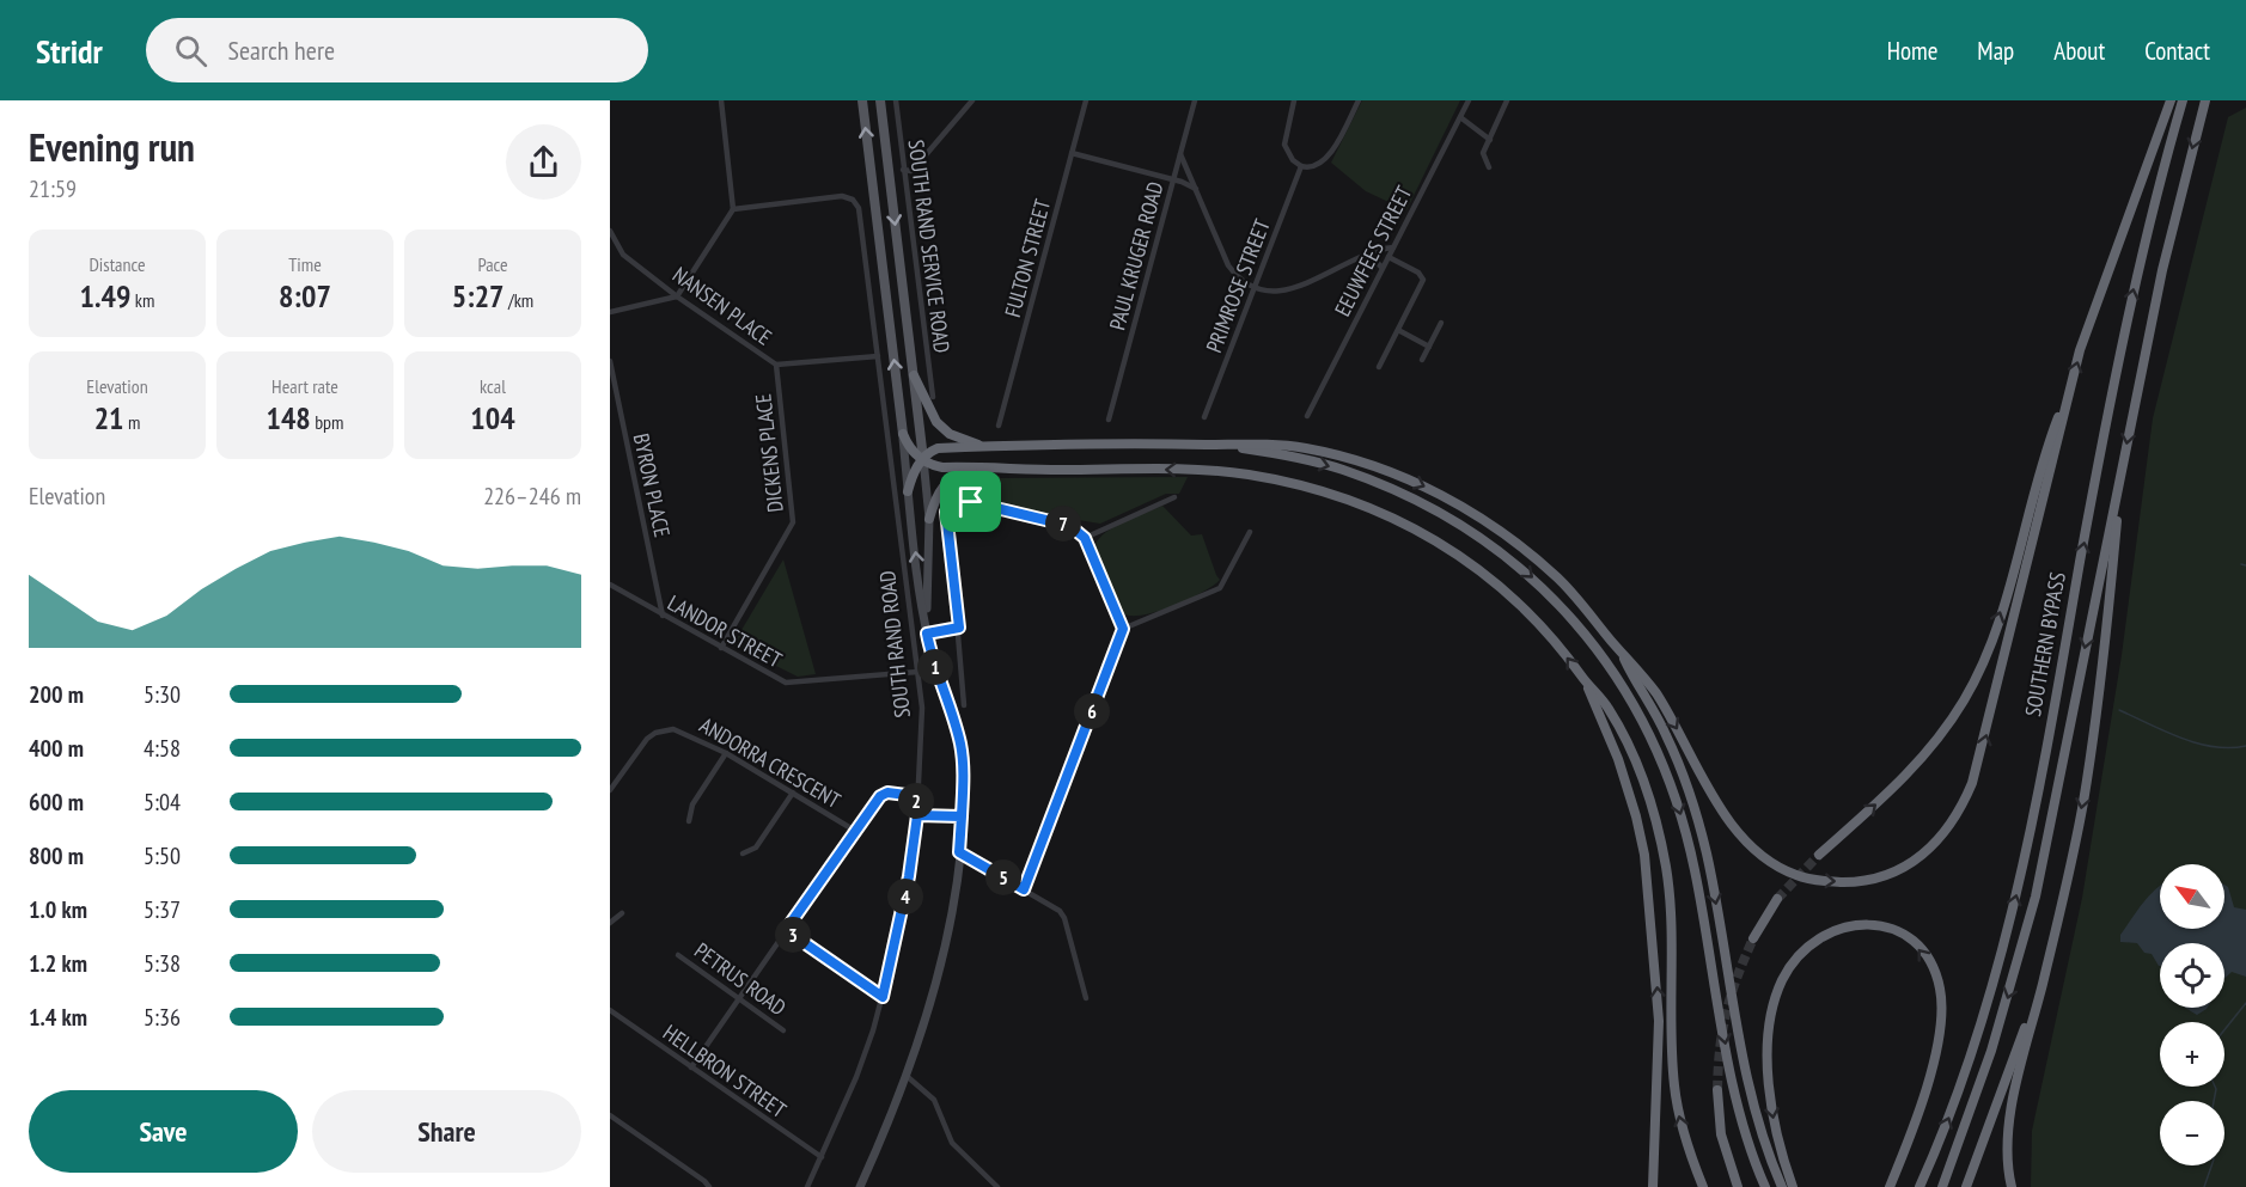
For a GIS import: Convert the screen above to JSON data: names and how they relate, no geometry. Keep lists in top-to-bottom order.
{
  "streets": {
    "highway": ["SOUTHERN BYPASS"],
    "main road": ["SOUTH RAND ROAD"],
    "street": [
      "SOUTH RAND SERVICE ROAD",
      "EEUWFEES STREET",
      "PAUL KRUGER ROAD",
      "FULTON STREET",
      "PRIMROSE STREET",
      "NANSEN PLACE",
      "DICKENS PLACE",
      "BYRON PLACE",
      "LANDOR STREET",
      "ANDORRA CRESCENT",
      "PETRUS ROAD",
      "HELLBRON STREET"
    ]
  },
  "crossings": [
    ["NANSEN PLACE", "DICKENS PLACE"],
    ["NANSEN PLACE", "SOUTH RAND ROAD"],
    ["DICKENS PLACE", "LANDOR STREET"],
    ["BYRON PLACE", "LANDOR STREET"],
    ["LANDOR STREET", "SOUTH RAND ROAD"],
    ["SOUTH RAND ROAD", "HELLBRON STREET"]
  ],
  "north": "top left",
  "page": {
    "header": "Stridr",
    "search": "Search here",
    "nav": [
      "Home",
      "Map",
      "About",
      "Contact"
    ],
    "heading": ["Evening run", "21:59"],
    "stats": [
      ["Distance", "1.49 km"],
      ["Time", "8:07"],
      ["Pace", "5:27 /km"],
      ["Elevation", "21 m"],
      ["Heart rate", "148 bpm"],
      ["kcal", "104"]
    ],
    "chart": ["Elevation", "226–246 m"],
    "pins": [
      "7",
      "1",
      "6",
      "2",
      "5",
      "4",
      "3"
    ],
    "list": [
      {
        "name": "200 m",
        "note": "5:30"
      },
      {
        "name": "400 m",
        "note": "4:58"
      },
      {
        "name": "600 m",
        "note": "5:04"
      },
      {
        "name": "800 m",
        "note": "5:50"
      },
      {
        "name": "1.0 km",
        "note": "5:37"
      },
      {
        "name": "1.2 km",
        "note": "5:38"
      },
      {
        "name": "1.4 km",
        "note": "5:36"
      }
    ],
    "map_buttons": ["+", "−"],
    "buttons": ["Save", "Share"]
  }
}
